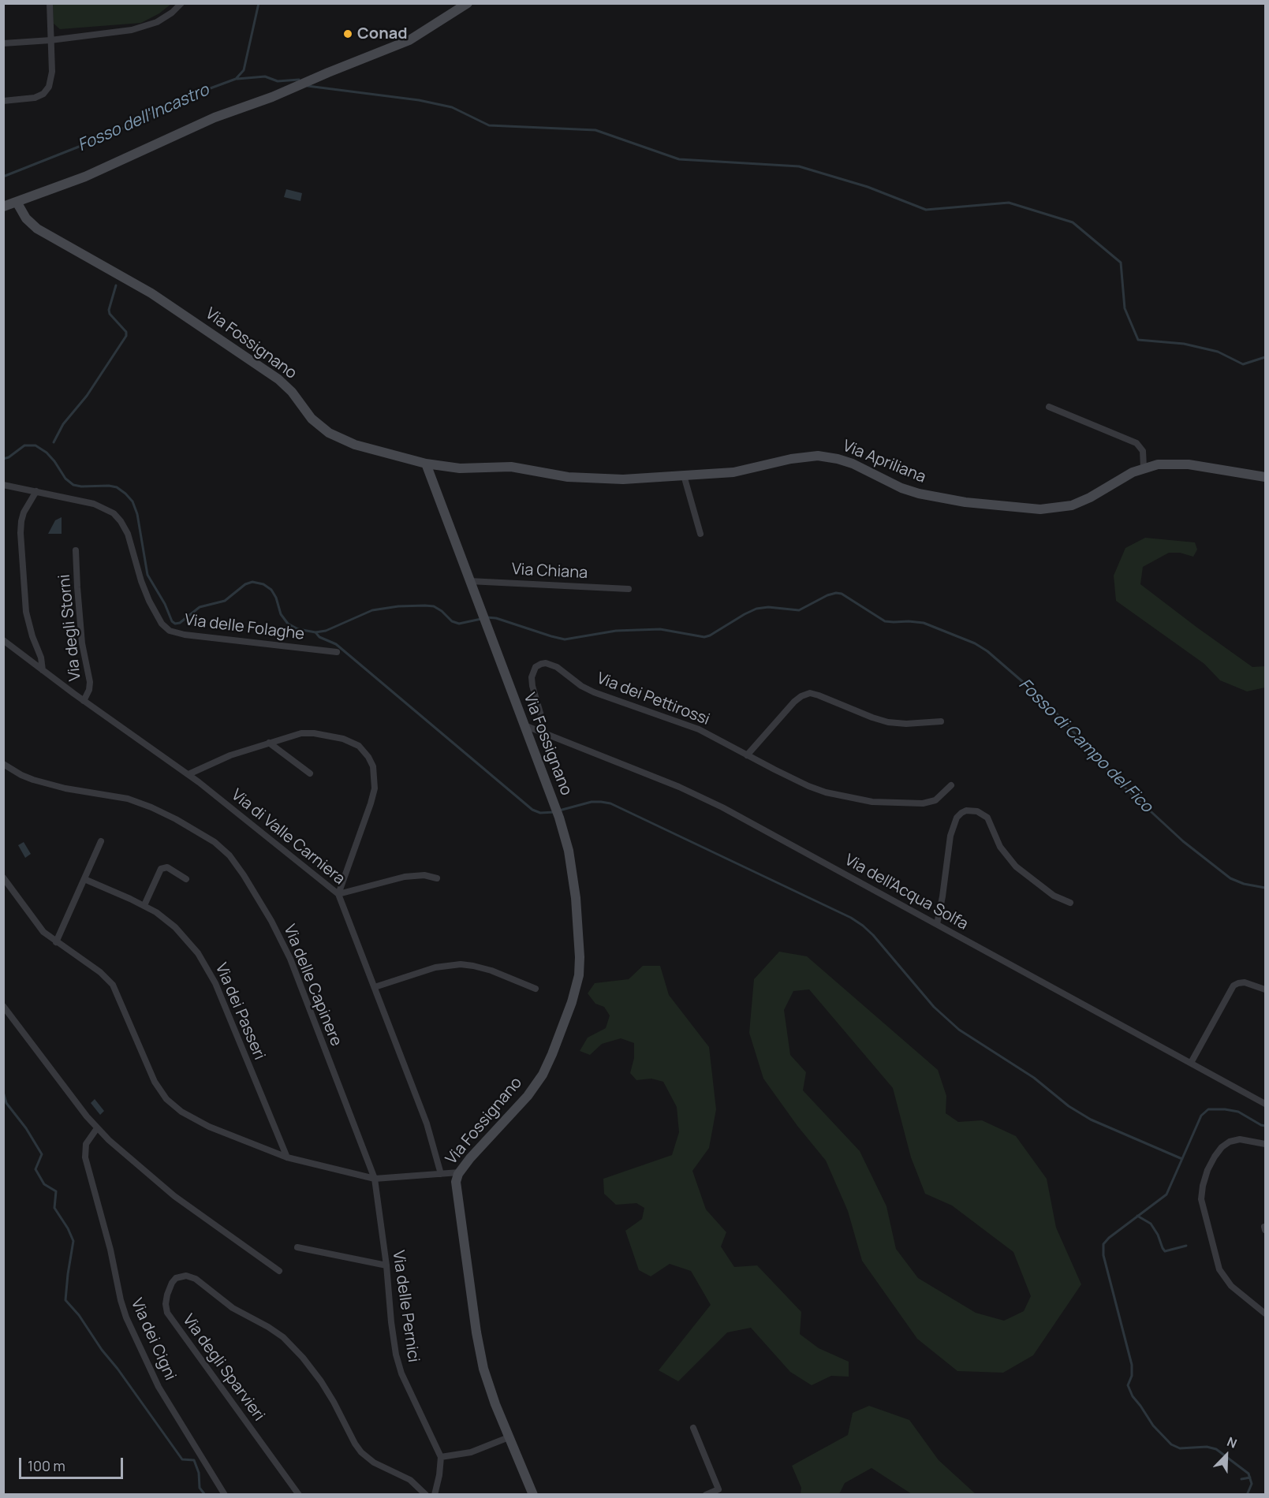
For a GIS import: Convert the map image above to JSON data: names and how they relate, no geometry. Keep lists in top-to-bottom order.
{
  "streets": {
    "street": [
      "Via Fossignano",
      "Via Apriliana",
      "Via Chiana",
      "Via degli Storni",
      "Via delle Folaghe",
      "Via dei Pettirossi",
      "Via di Valle Carniera",
      "Via dell'Acqua Solfa",
      "Via delle Capinere",
      "Via dei Passeri",
      "Via delle Pernici",
      "Via dei Cigni",
      "Via degli Sparvieri"
    ]
  },
  "crossings": [
    ["Via Fossignano", "Via Apriliana"],
    ["Via Fossignano", "Via Chiana"],
    ["Via Fossignano", "Via dell'Acqua Solfa"],
    ["Via degli Storni", "Via di Valle Carniera"],
    ["Via dei Pettirossi", "Via dell'Acqua Solfa"],
    ["Via delle Capinere", "Via delle Pernici"]
  ],
  "water": ["Fosso dell'Incastro", "Fosso di Campo del Fico"],
  "places": ["Conad"],
  "scale_bar": "100 m",
  "north": "top right"
}
